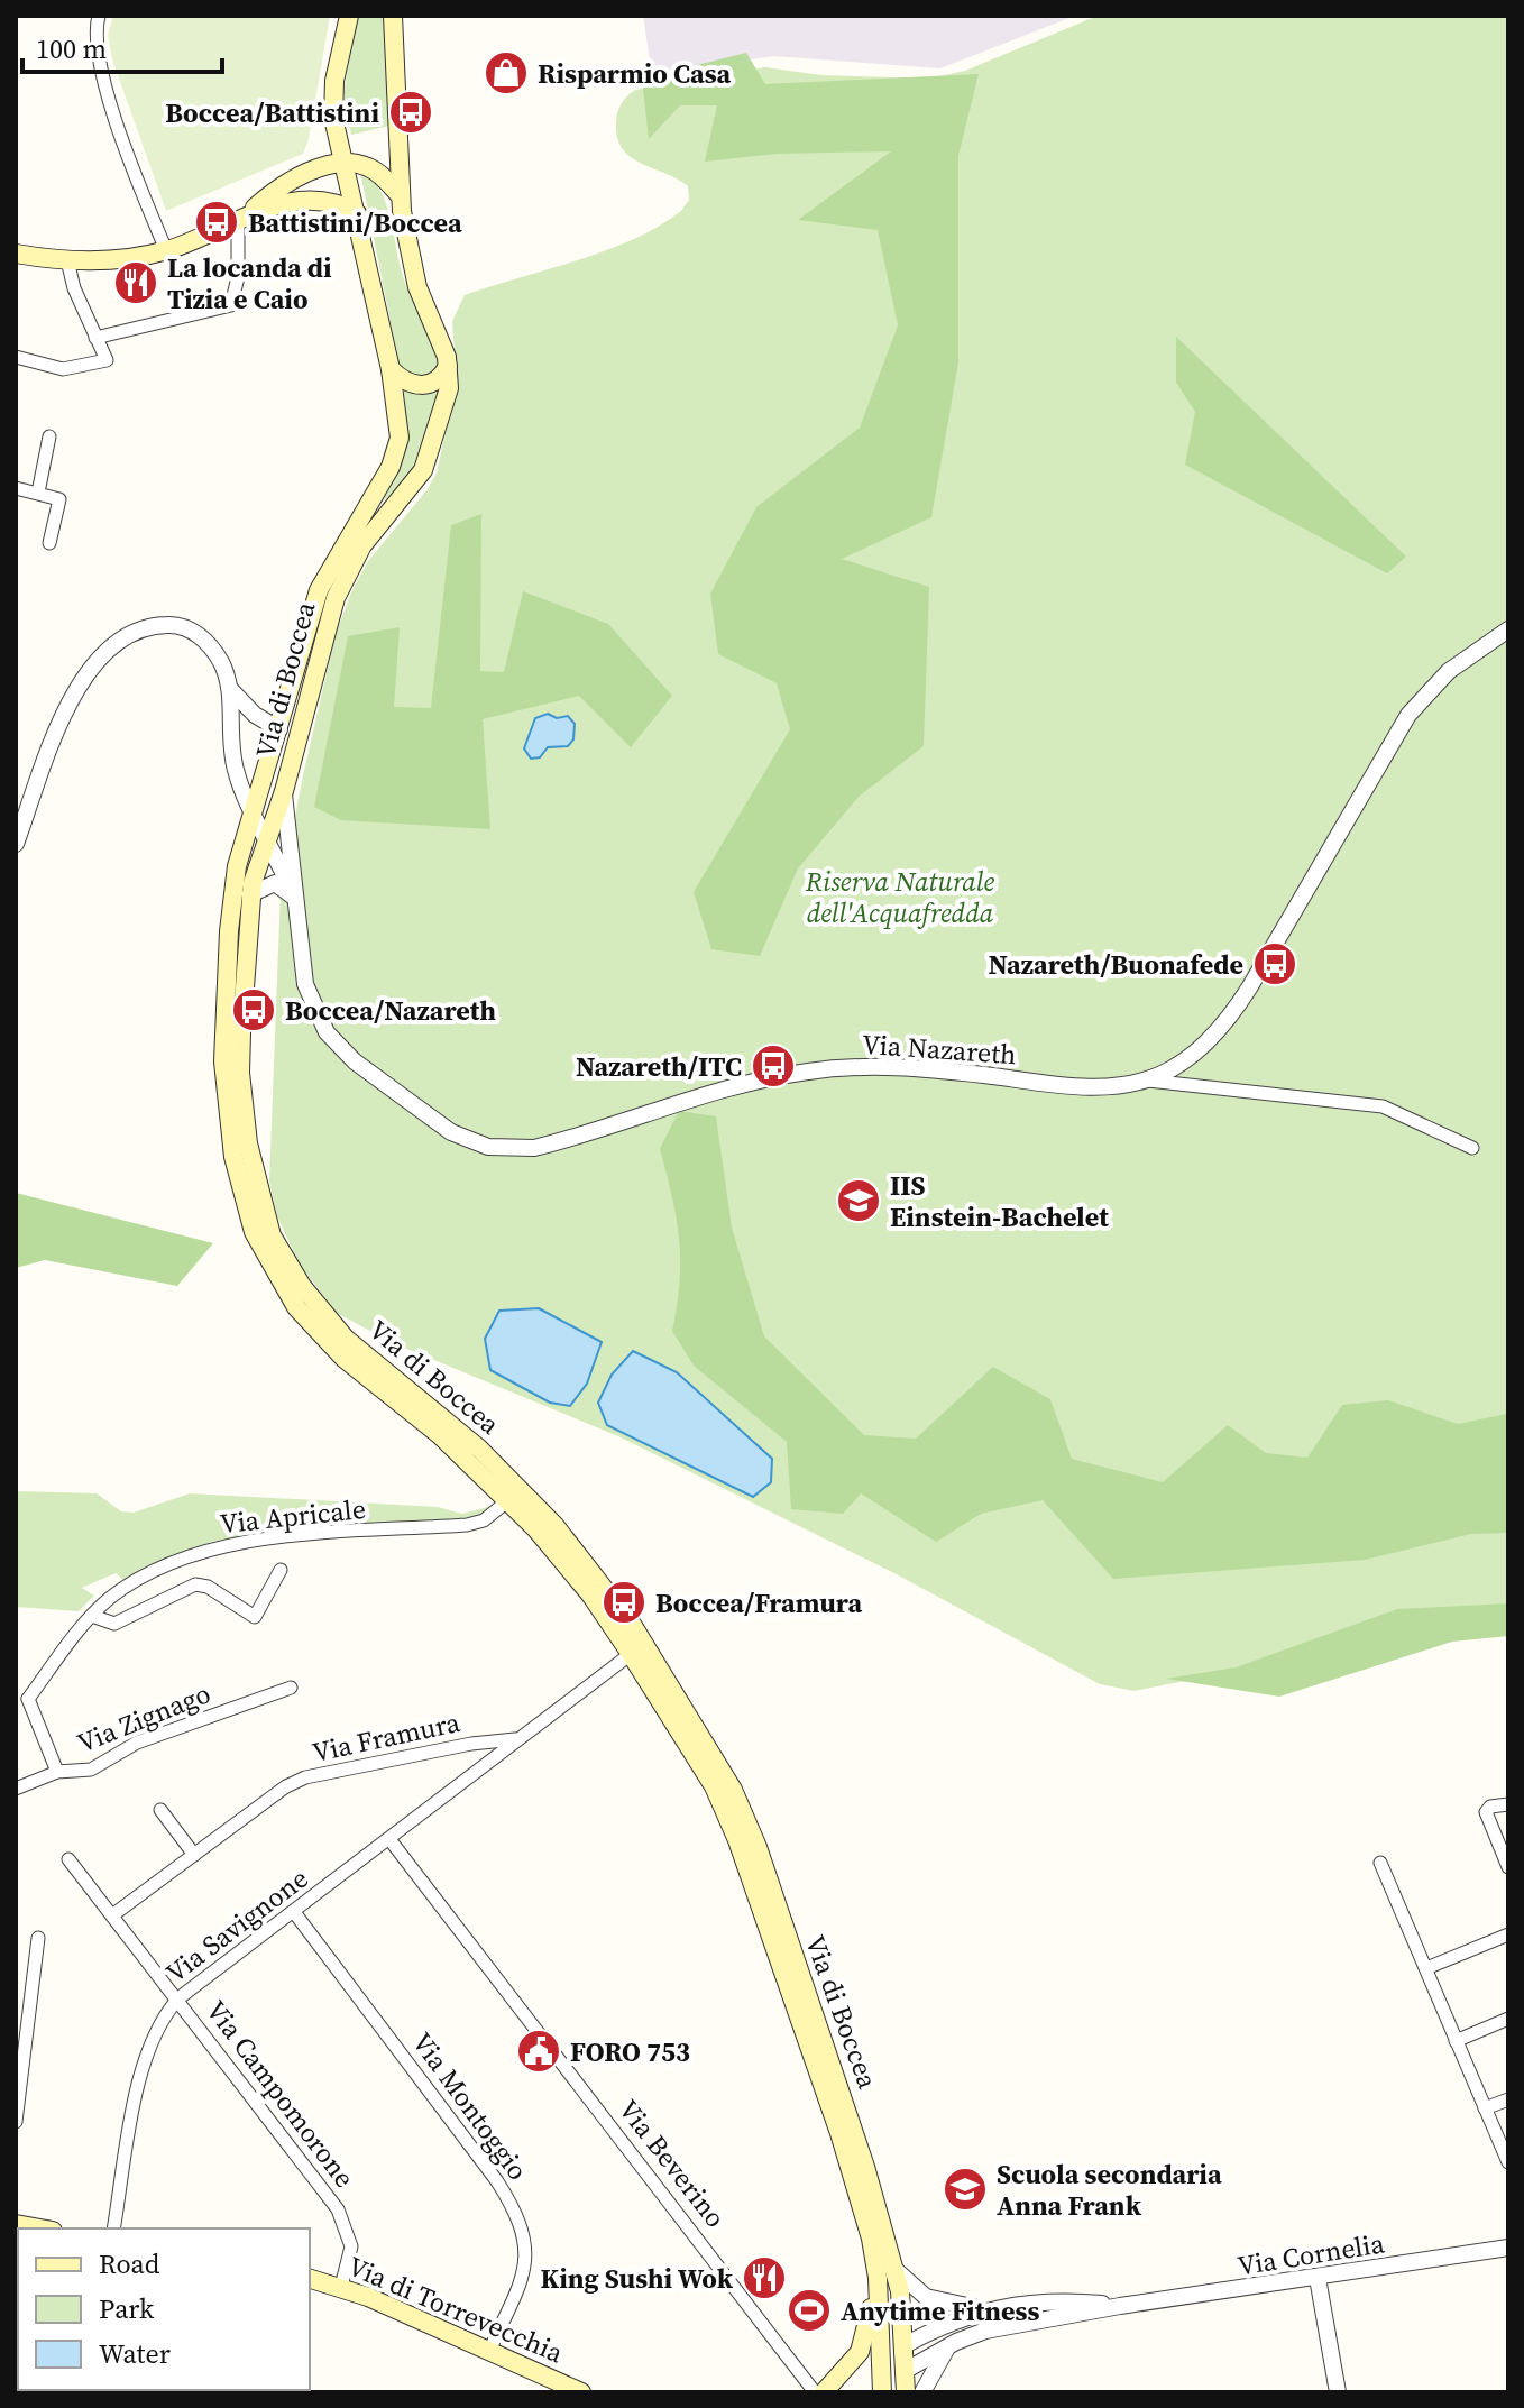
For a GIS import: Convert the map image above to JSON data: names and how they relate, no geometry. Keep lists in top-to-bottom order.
{
  "streets": {
    "main road": ["Via di Boccea", "Via di Torrevecchia"],
    "street": [
      "Via Nazareth",
      "Via Apricale",
      "Via Zignago",
      "Via Framura",
      "Via Savignone",
      "Via Campomorone",
      "Via Montoggio",
      "Via Beverino",
      "Via Cornelia"
    ]
  },
  "crossings": [
    ["Via di Boccea", "Via Nazareth"],
    ["Via di Boccea", "Via Apricale"],
    ["Via di Boccea", "Via Framura"],
    ["Via di Boccea", "Via Cornelia"],
    ["Via Apricale", "Via Zignago"],
    ["Via Framura", "Via Savignone"],
    ["Via Framura", "Via Campomorone"],
    ["Via Savignone", "Via Campomorone"],
    ["Via Savignone", "Via Montoggio"],
    ["Via Savignone", "Via Beverino"],
    ["Via Campomorone", "Via di Torrevecchia"],
    ["Via Montoggio", "Via di Torrevecchia"]
  ],
  "parks": ["Riserva Naturale dell'Acquafredda"],
  "places": {
    "shop": ["Risparmio Casa"],
    "bus stop": [
      "Boccea/Battistini",
      "Battistini/Boccea",
      "Nazareth/Buonafede",
      "Boccea/Nazareth",
      "Nazareth/ITC",
      "Boccea/Framura"
    ],
    "restaurant": ["La locanda di Tizia e Caio", "King Sushi Wok"],
    "school or university": ["IIS Einstein-Bachelet", "Scuola secondaria Anna Frank"],
    "public building": ["FORO 753"],
    "sports": ["Anytime Fitness"]
  },
  "legend": ["Road", "Park", "Water"],
  "scale_bar": "100 m"
}
